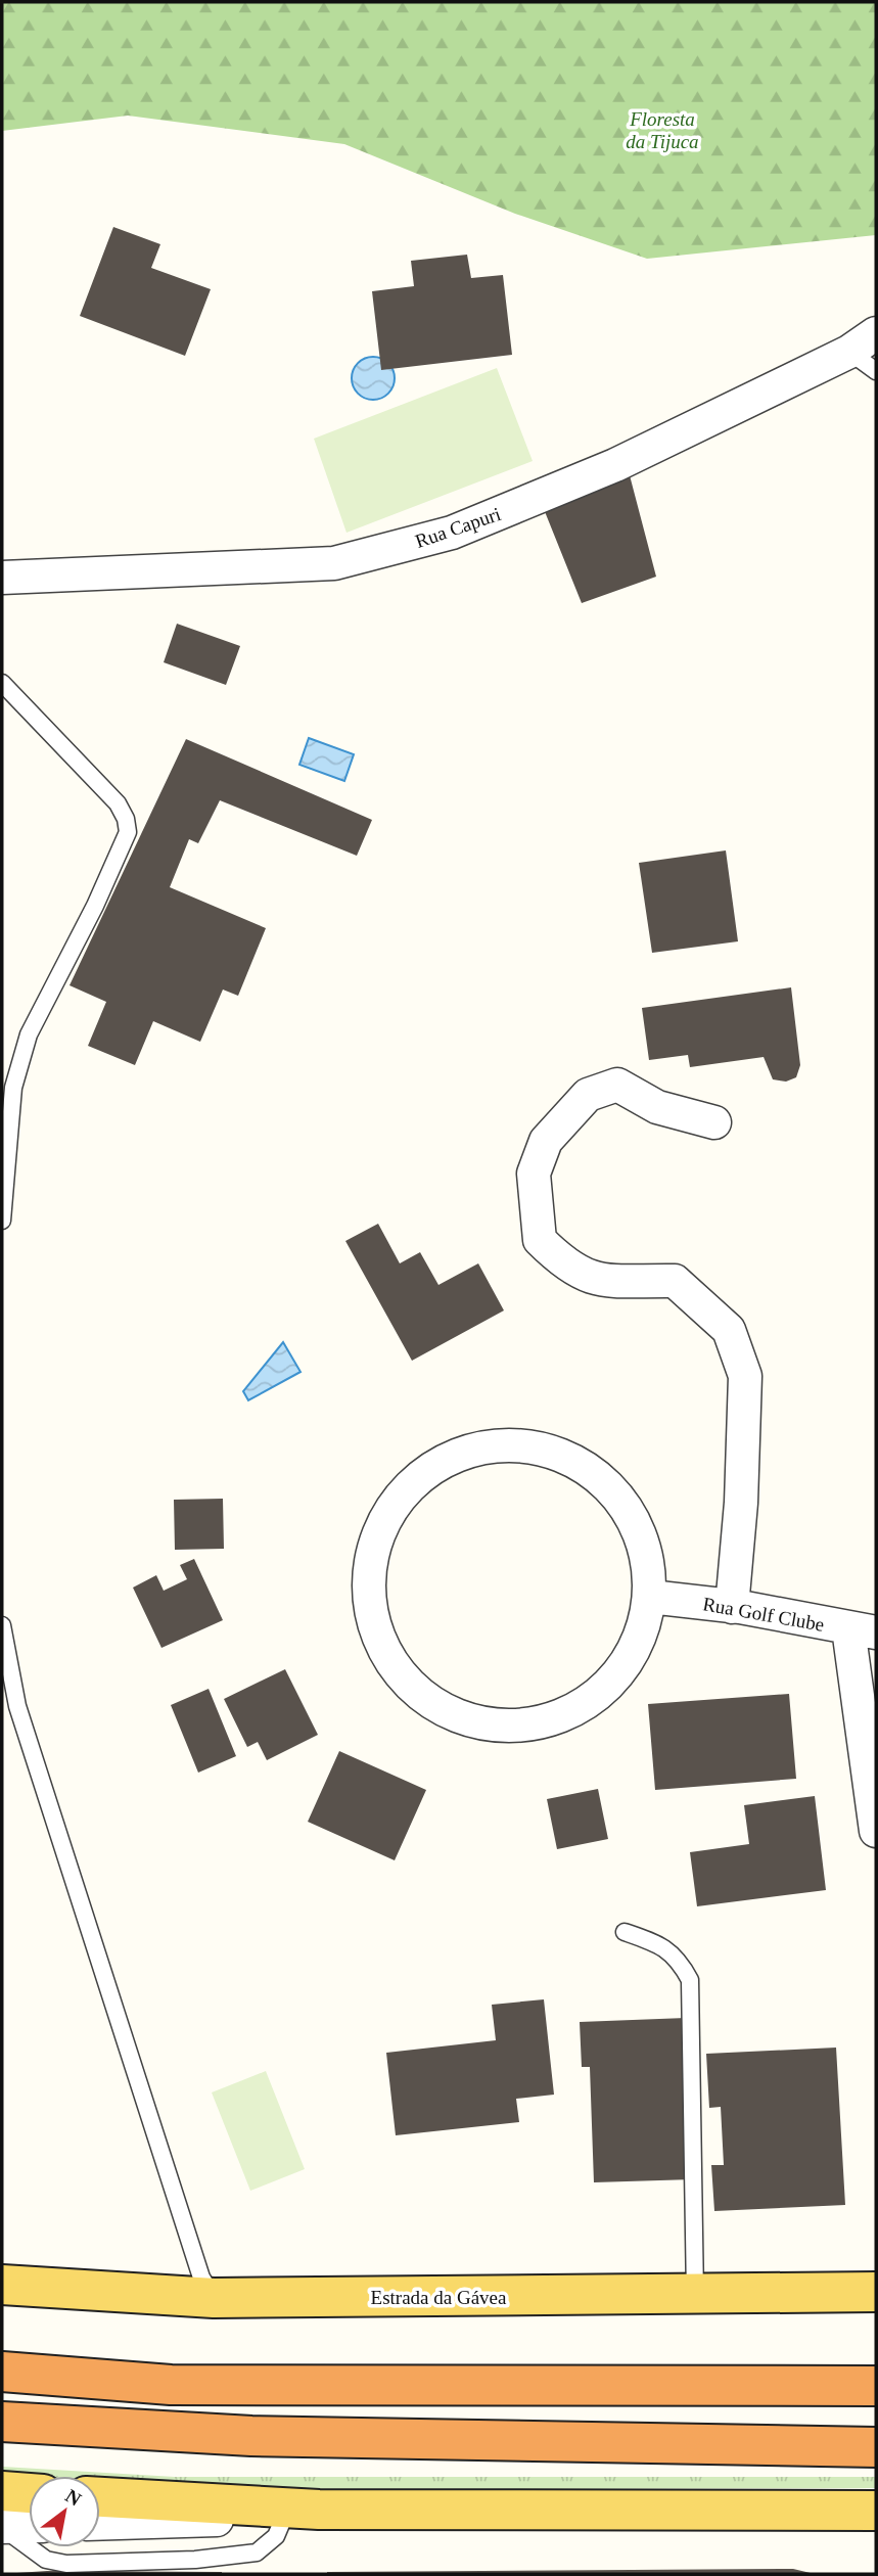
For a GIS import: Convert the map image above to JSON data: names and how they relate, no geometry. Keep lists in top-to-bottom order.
{
  "streets": {
    "main road": ["Estrada da Gávea"],
    "street": ["Rua Capuri", "Rua Golf Clube"]
  },
  "parks": ["Floresta da Tijuca"],
  "north": "top right"
}
